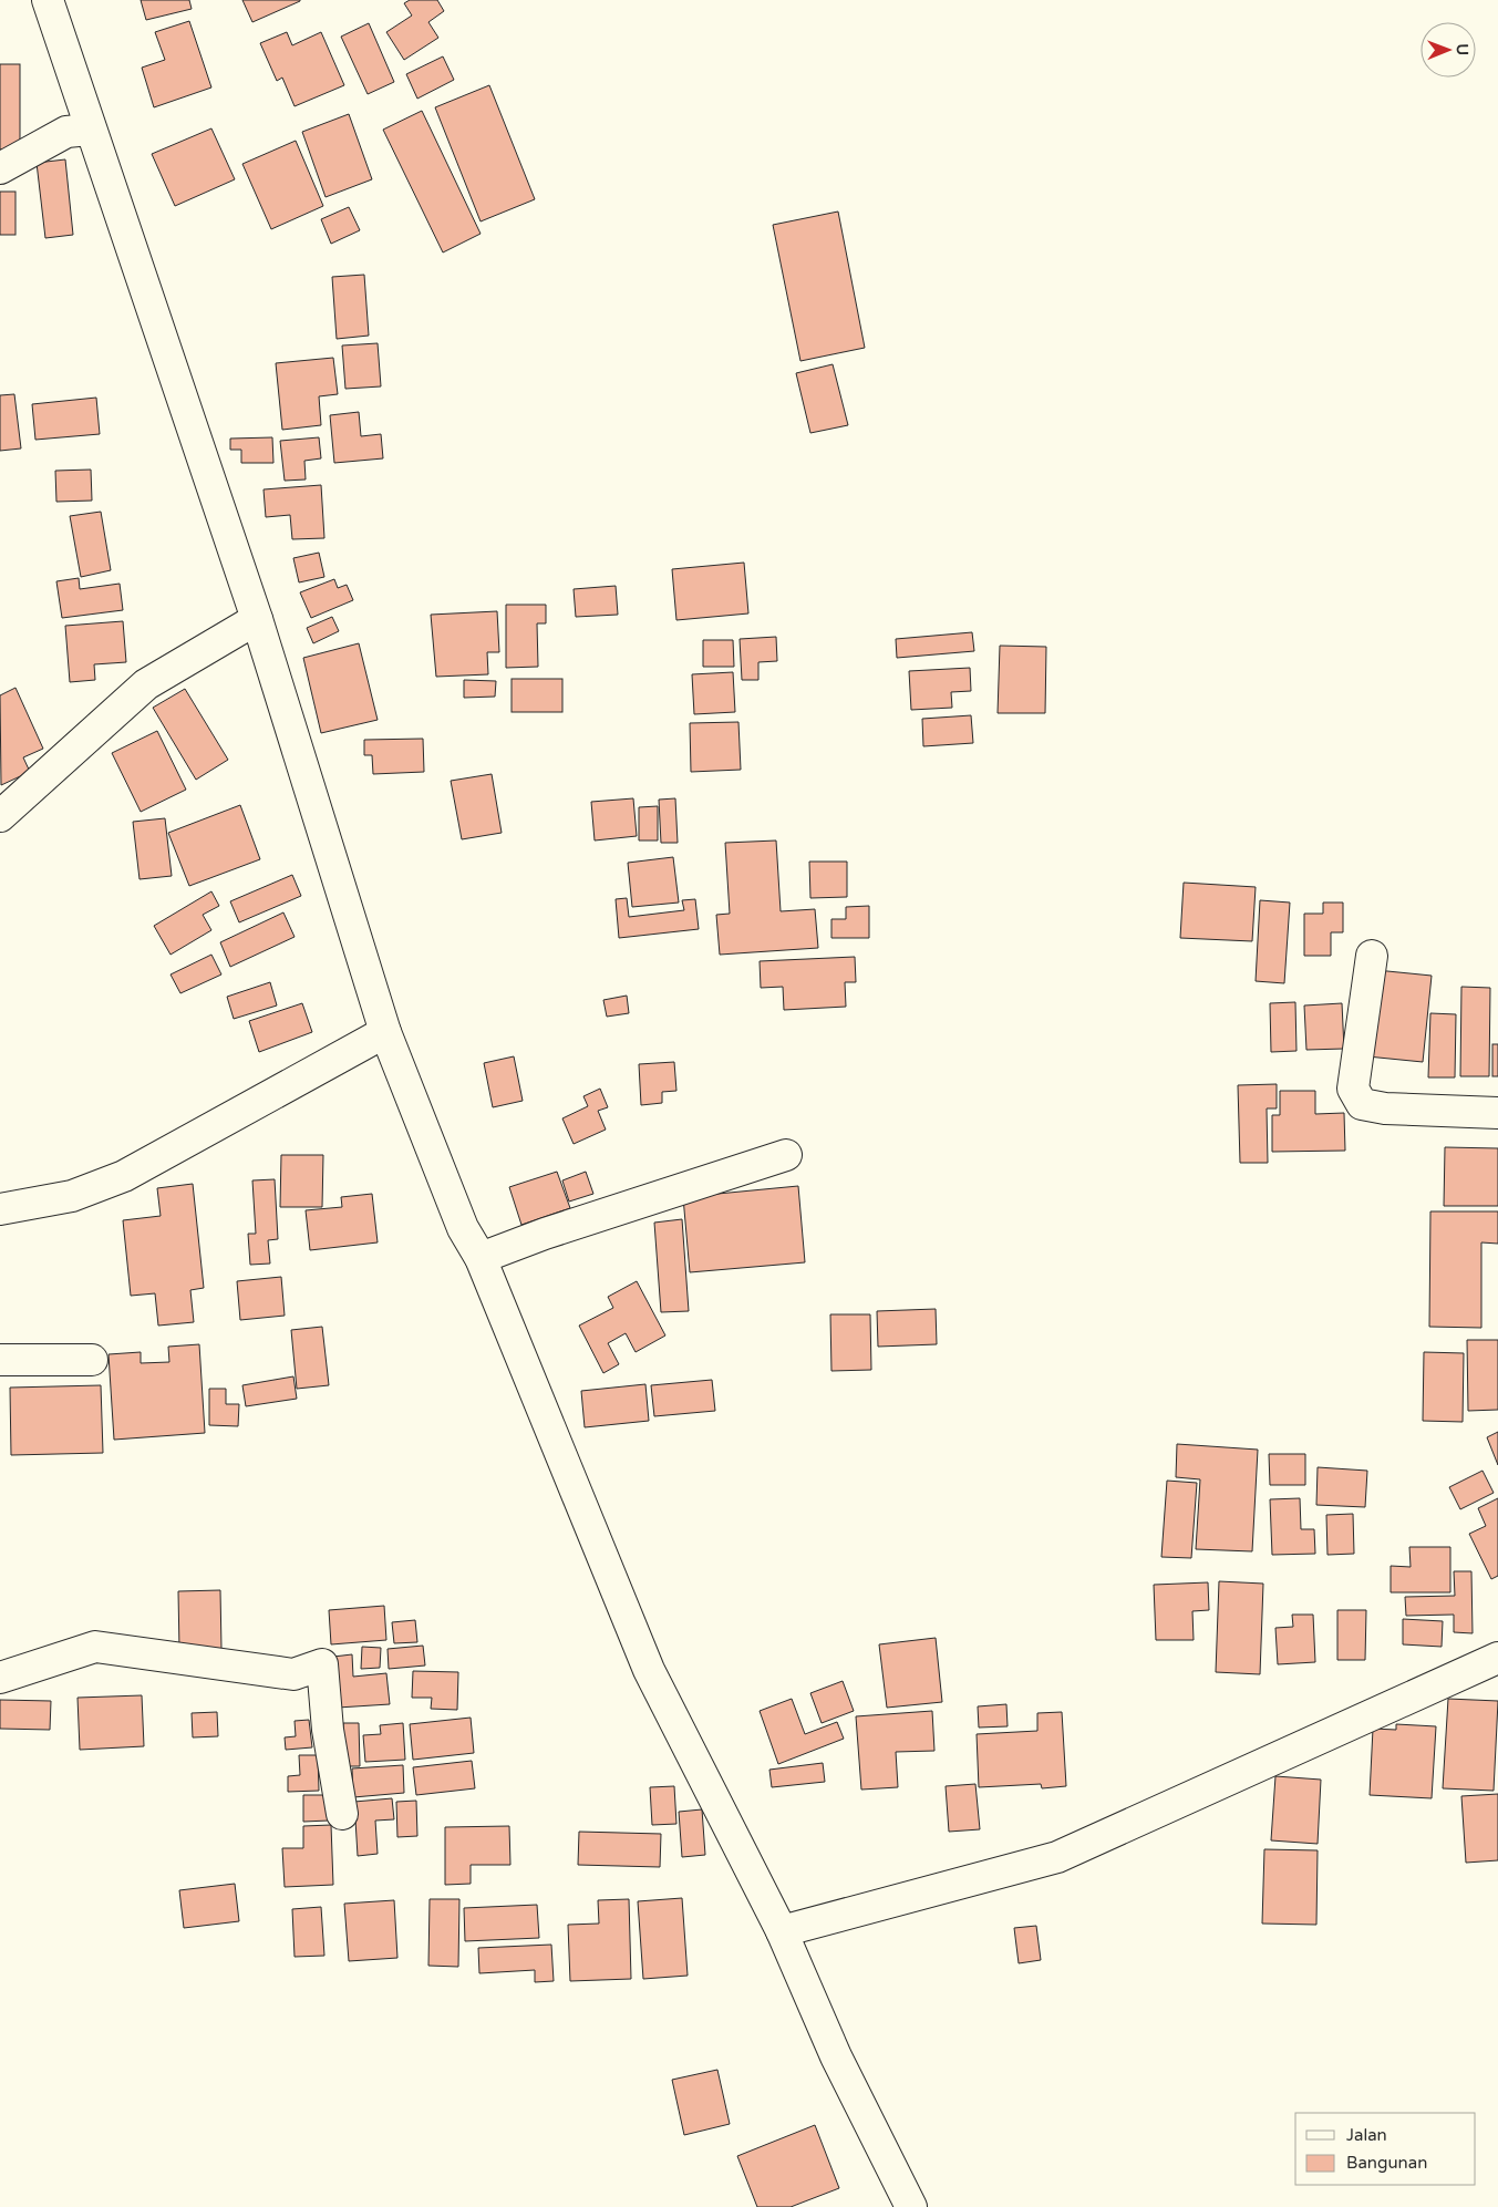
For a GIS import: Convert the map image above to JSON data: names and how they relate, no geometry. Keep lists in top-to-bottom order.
{
  "legend": ["Jalan", "Bangunan"],
  "north": "right"
}
